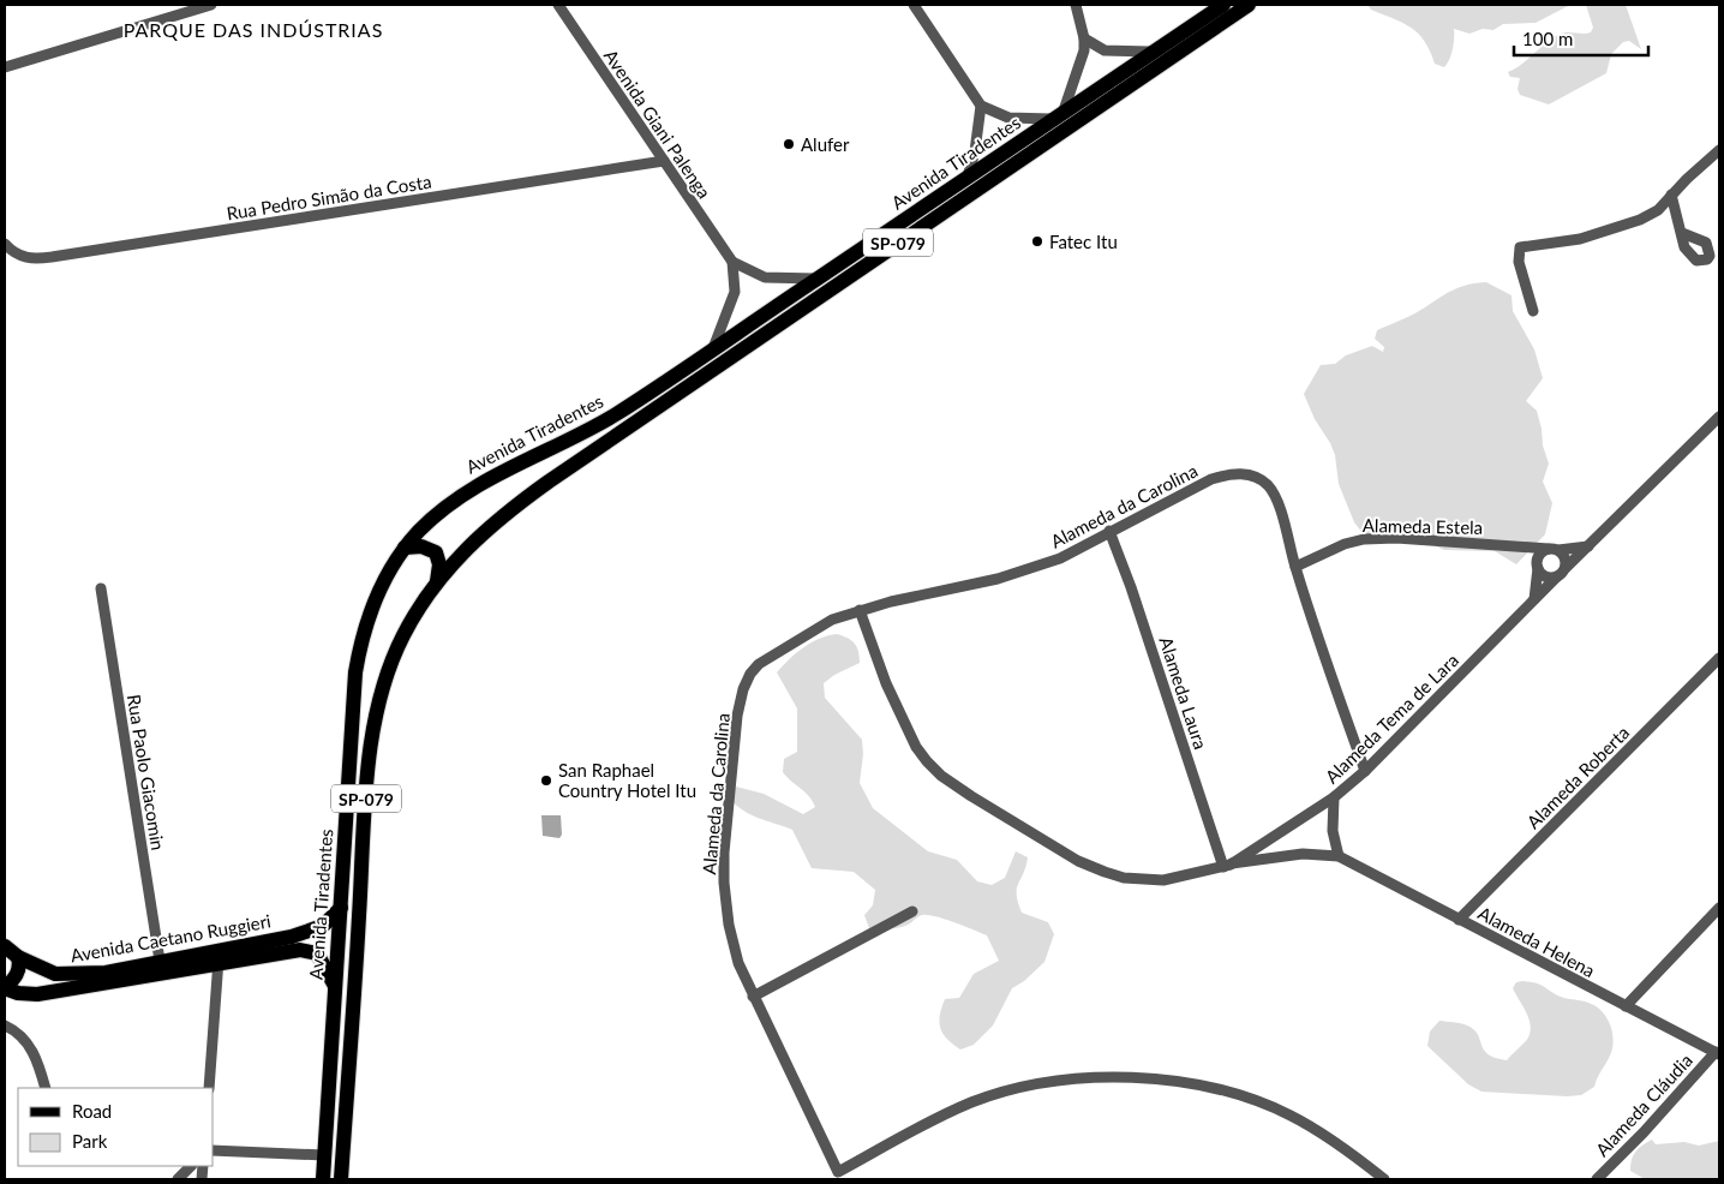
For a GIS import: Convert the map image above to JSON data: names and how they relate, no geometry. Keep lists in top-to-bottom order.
{
  "streets": {
    "main road": ["Avenida Tiradentes", "SP-079", "Avenida Caetano Ruggieri"],
    "street": [
      "Avenida Giani Palenga",
      "Rua Pedro Simão da Costa",
      "Alameda da Carolina",
      "Alameda Estela",
      "Alameda Laura",
      "Alameda Tema de Lara",
      "Rua Paolo Giacomin",
      "Alameda Roberta",
      "Alameda Helena",
      "Alameda Cláudia"
    ]
  },
  "crossings": [
    ["Avenida Giani Palenga", "Rua Pedro Simão da Costa"],
    ["Avenida Tiradentes", "Avenida Caetano Ruggieri"],
    ["Alameda da Carolina", "Alameda Estela"],
    ["Alameda da Carolina", "Alameda Laura"],
    ["Alameda da Carolina", "Alameda Tema de Lara"],
    ["Alameda Estela", "Alameda Tema de Lara"],
    ["Alameda Laura", "Alameda Tema de Lara"],
    ["Alameda Laura", "Alameda Helena"],
    ["Alameda Tema de Lara", "Alameda Helena"],
    ["Rua Paolo Giacomin", "Avenida Caetano Ruggieri"],
    ["Alameda Roberta", "Alameda Helena"],
    ["Alameda Helena", "Alameda Cláudia"]
  ],
  "districts": ["PARQUE DAS INDÚSTRIAS"],
  "places": ["Alufer", "Fatec Itu", "San Raphael Country Hotel Itu"],
  "legend": ["Road", "Park"],
  "scale_bar": "100 m"
}
